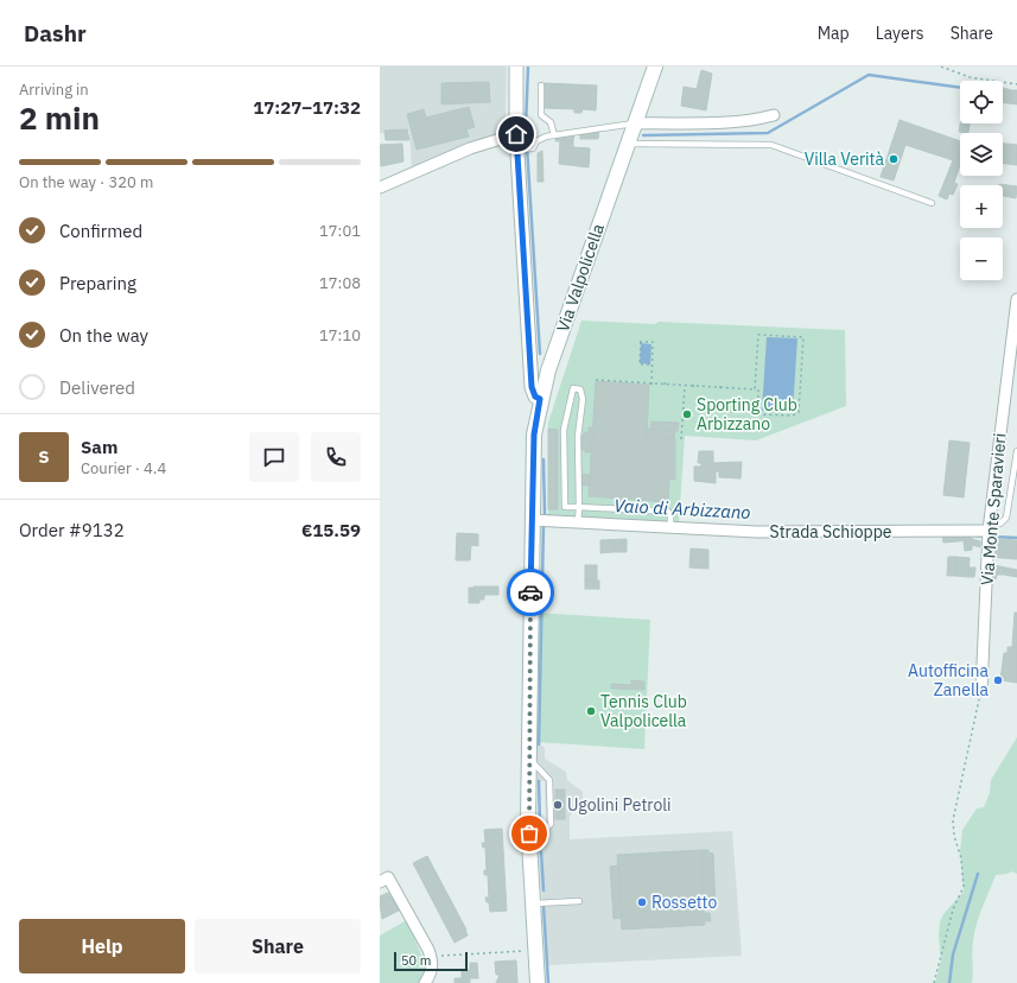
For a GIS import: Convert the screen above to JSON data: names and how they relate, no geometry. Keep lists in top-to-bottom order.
{
  "streets": {
    "main road": ["Via Valpolicella"],
    "street": ["Via Monte Sparavieri", "Strada Schioppe"]
  },
  "crossings": [
    ["Via Valpolicella", "Strada Schioppe"],
    ["Via Monte Sparavieri", "Strada Schioppe"]
  ],
  "water": ["Vaio di Arbizzano"],
  "places": [
    "Villa Verità",
    "Sporting Club Arbizzano",
    "Autofficina Zanella",
    "Tennis Club Valpolicella",
    "Ugolini Petroli",
    "Rossetto"
  ],
  "scale_bar": "50 m",
  "page": {
    "header": "Dashr",
    "nav": ["Map", "Layers", "Share"],
    "heading": ["2 min", "Arriving in", "17:27–17:32"],
    "panel": [
      "Sam",
      "Courier · 4.4",
      "Order #9132",
      "€15.59"
    ],
    "map_buttons": ["+", "−"],
    "bar": "On the way · 320 m",
    "list": [
      ["Confirmed", "17:01"],
      ["Preparing", "17:08"],
      ["On the way", "17:10"],
      "Delivered"
    ],
    "round": "S",
    "buttons": ["Help", "Share"],
    "scale": "50 m"
  }
}
